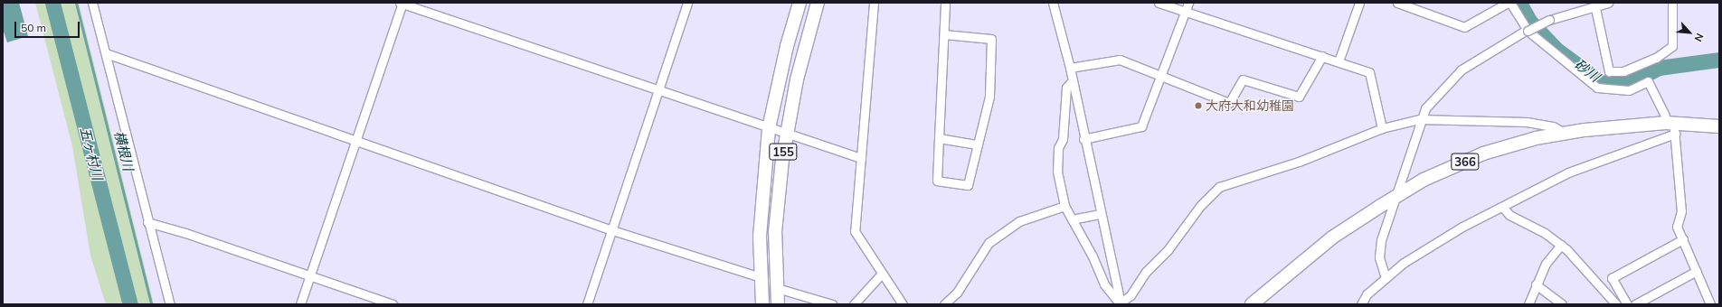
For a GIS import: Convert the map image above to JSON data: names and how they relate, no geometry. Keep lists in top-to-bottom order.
{
  "streets": {
    "highway": ["155", "366"]
  },
  "water": ["砂川", "横根川", "五ヶ村川"],
  "places": ["大府大和幼稚園"],
  "scale_bar": "50 m",
  "north": "bottom right"
}
